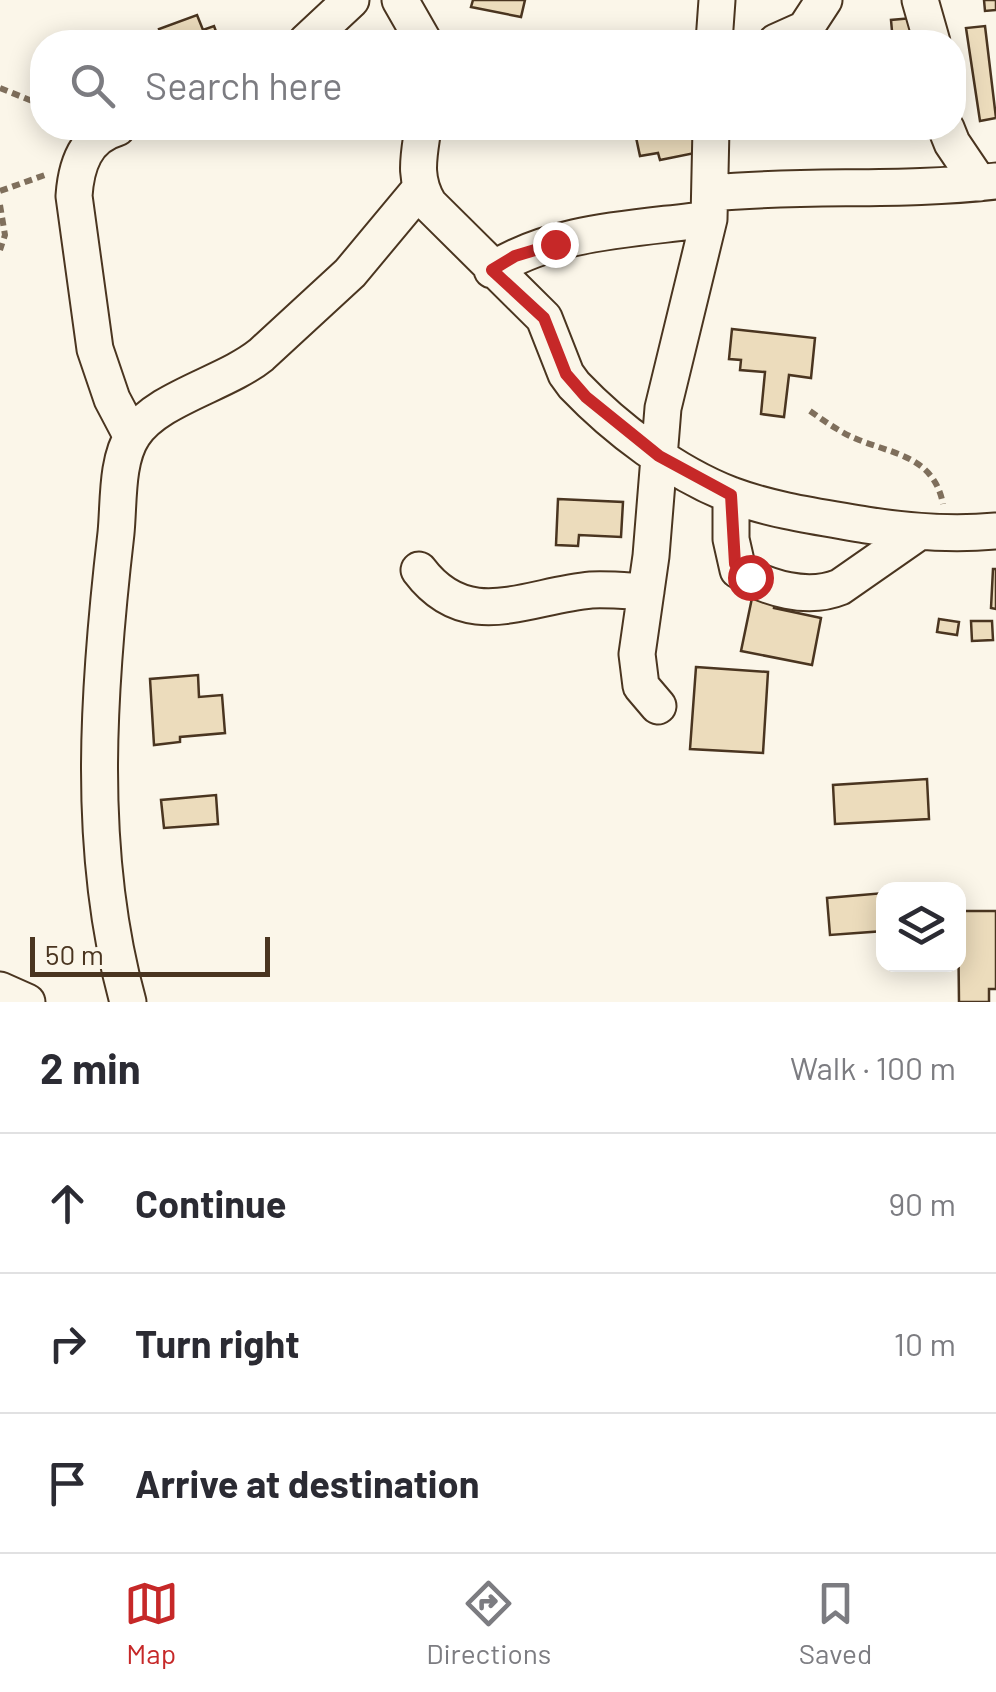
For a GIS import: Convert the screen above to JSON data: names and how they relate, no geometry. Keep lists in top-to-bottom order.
{
  "scale_bar": "50 m",
  "page": {
    "search": "Search here",
    "scale": "50 m",
    "heading": ["2 min", "Walk · 100 m"],
    "list": [
      ["Continue", "90 m"],
      ["Turn right", "10 m"],
      "Arrive at destination"
    ],
    "nav": ["Map", "Directions", "Saved"]
  }
}
